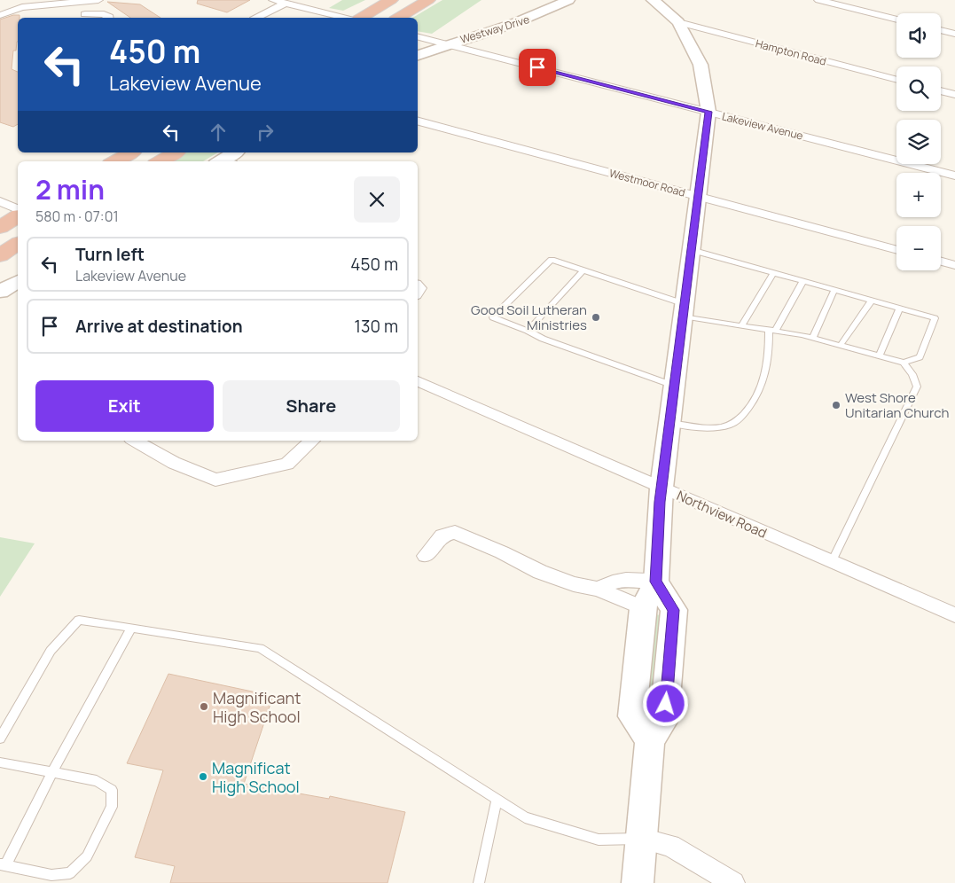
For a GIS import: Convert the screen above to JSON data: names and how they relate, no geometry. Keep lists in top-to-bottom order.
{
  "streets": {
    "main road": ["Westway Drive"],
    "street": [
      "Hampton Road",
      "Lakeview Avenue",
      "Westmoor Road",
      "Northview Road"
    ]
  },
  "crossings": [
    ["Westway Drive", "Lakeview Avenue"]
  ],
  "places": [
    "Good Soil Lutheran Ministries",
    "West Shore Unitarian Church",
    "Magnificant High School",
    "Magnificat High School"
  ],
  "page": {
    "map_buttons": ["+", "−"],
    "turn": ["450 m", "Lakeview Avenue"],
    "heading": ["2 min", "580 m · 07:01"],
    "list": [
      {
        "name": "Turn left",
        "note": "Lakeview Avenue",
        "value": "450 m"
      },
      {
        "name": "Arrive at destination",
        "value": "130 m"
      }
    ],
    "buttons": ["Exit", "Share"]
  }
}
